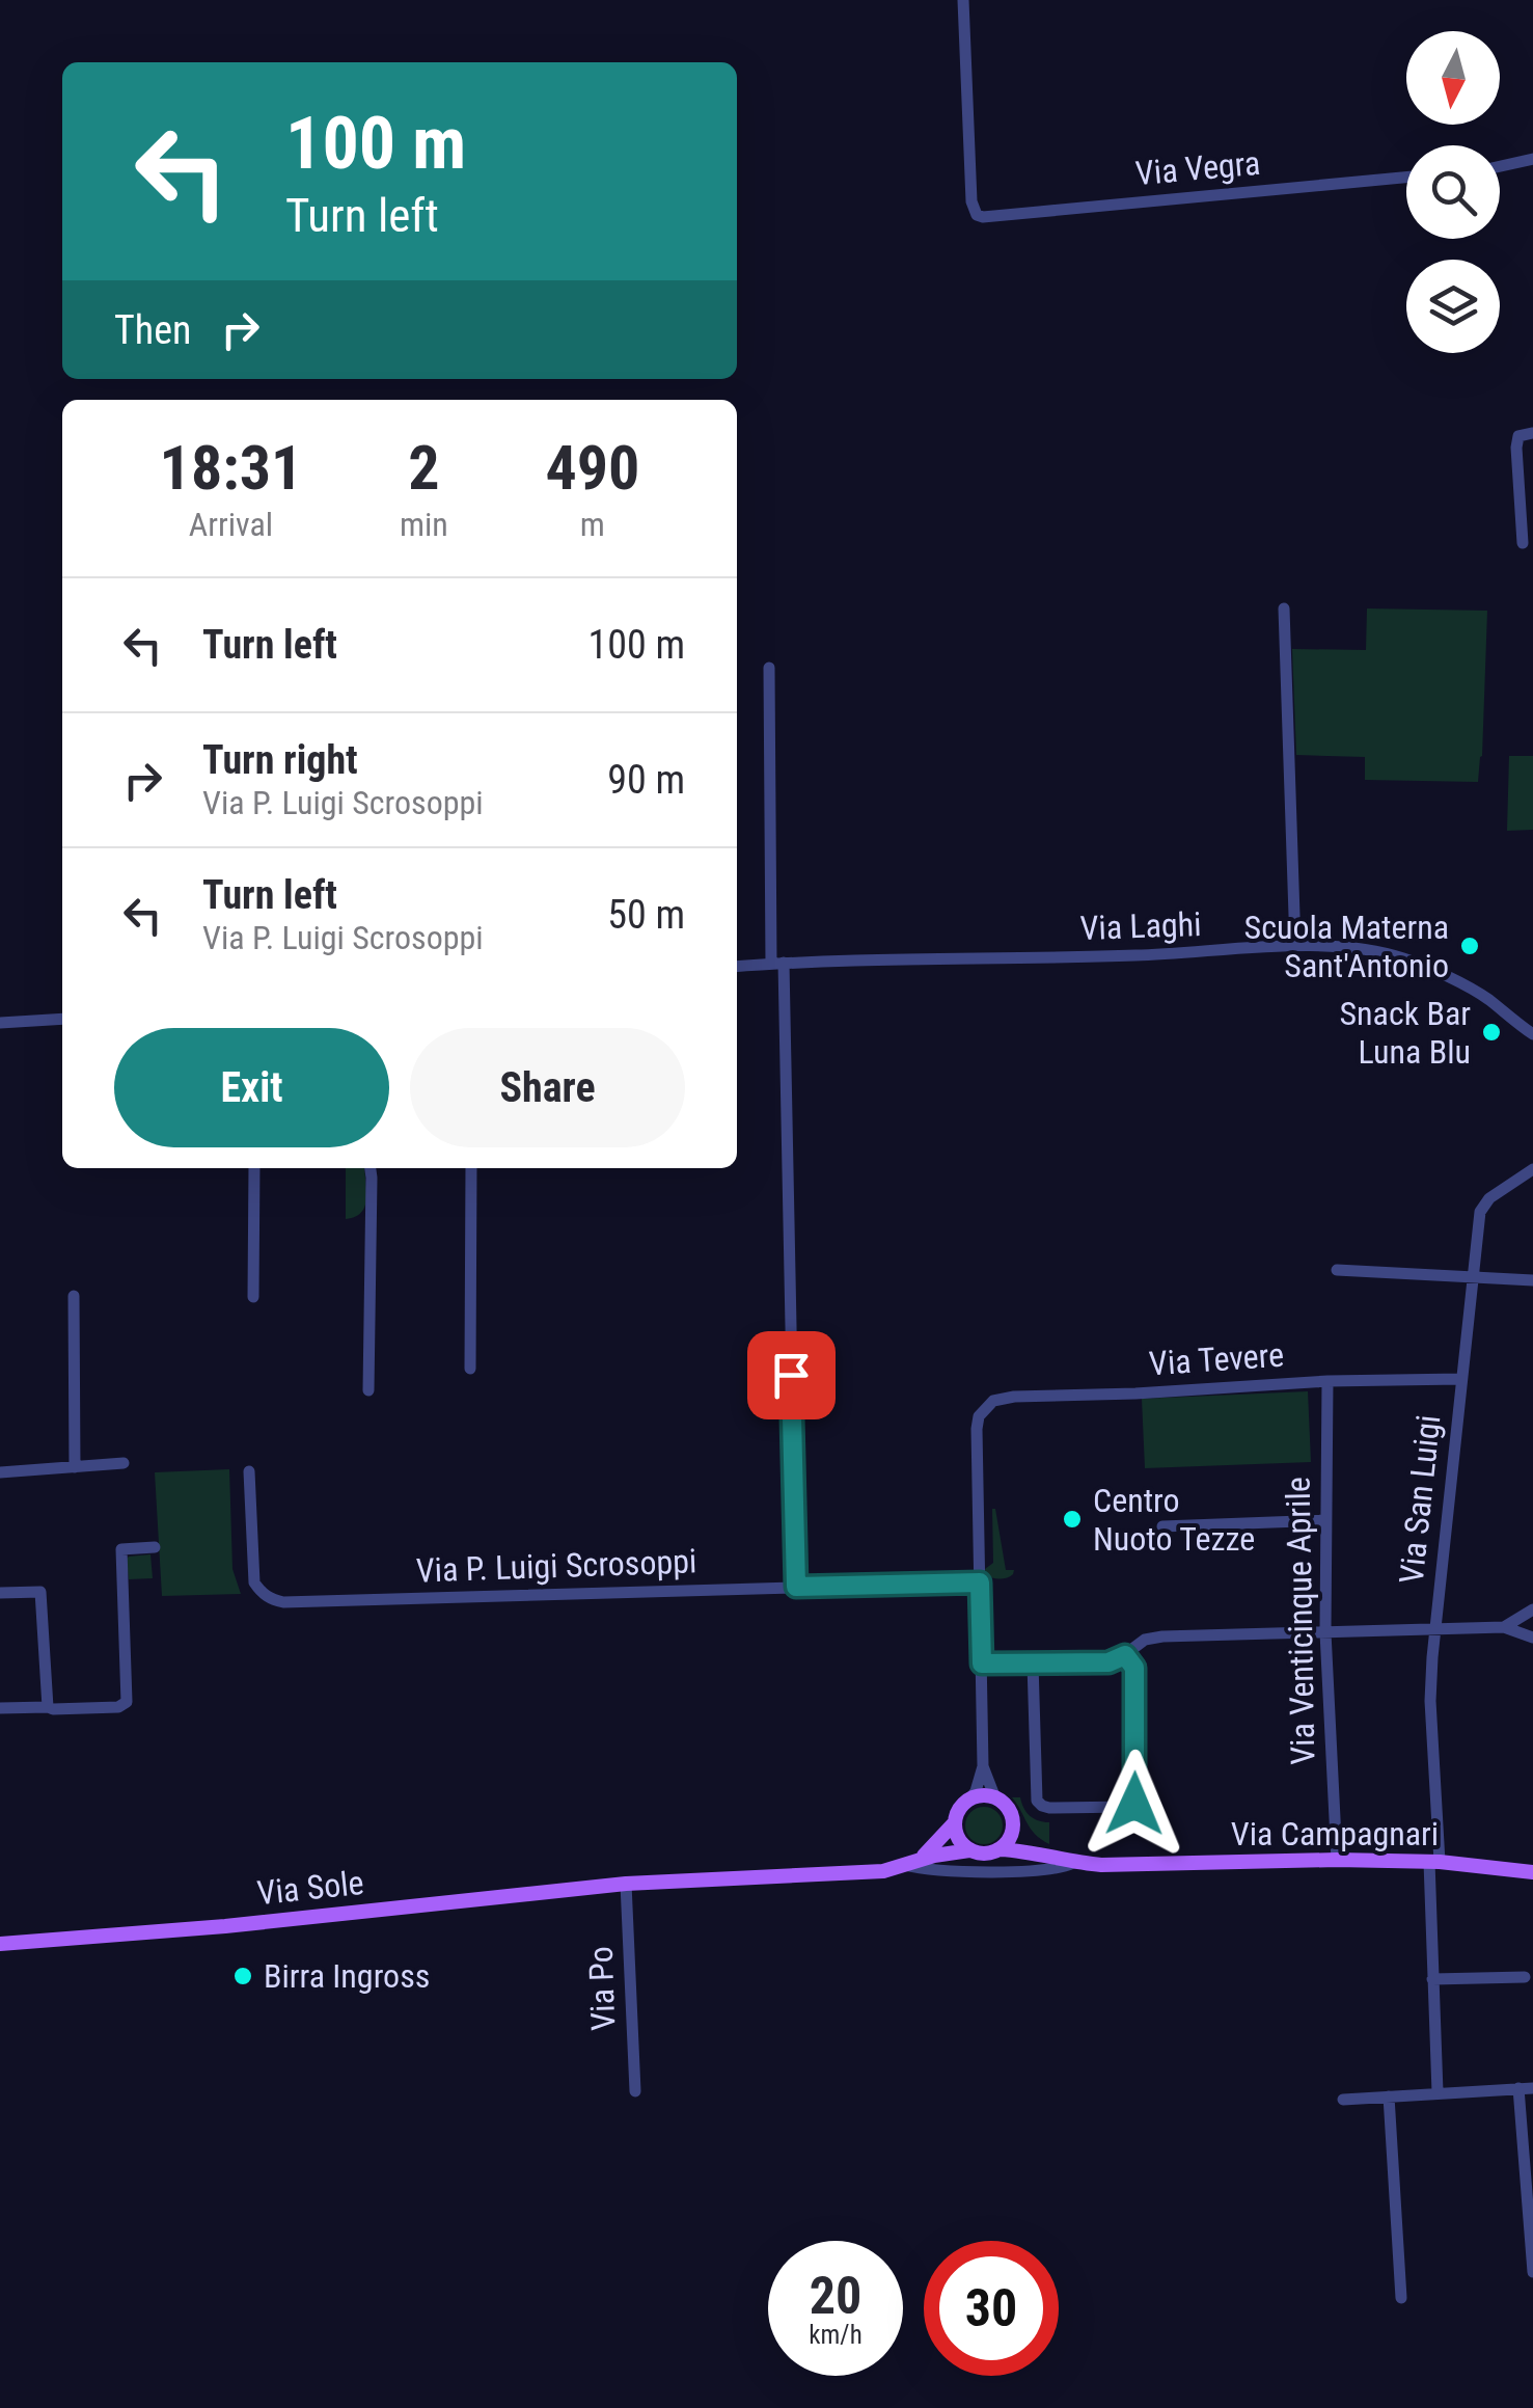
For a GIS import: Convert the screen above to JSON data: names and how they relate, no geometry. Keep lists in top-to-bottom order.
{
  "streets": {
    "main road": ["Via Campagnari", "Via Sole"],
    "street": [
      "Via Vegra",
      "Via Laghi",
      "Via Tevere",
      "Via San Luigi",
      "Via P. Luigi Scrosoppi",
      "Via Venticinque Aprile",
      "Via Po"
    ]
  },
  "crossings": [
    ["Via Tevere", "Via San Luigi"],
    ["Via Tevere", "Via P. Luigi Scrosoppi"],
    ["Via Tevere", "Via Venticinque Aprile"],
    ["Via San Luigi", "Via Campagnari"],
    ["Via Venticinque Aprile", "Via Campagnari"],
    ["Via Campagnari", "Via Sole"],
    ["Via Campagnari", "Via Po"],
    ["Via Sole", "Via Po"]
  ],
  "places": [
    "Scuola Materna Sant'Antonio",
    "Snack Bar Luna Blu",
    "Centro Nuoto Tezze",
    "Birra Ingross"
  ],
  "north": "bottom",
  "page": {
    "turn": ["100 m", "Turn left"],
    "then": "Then",
    "eta": [
      "18:31",
      "Arrival",
      "2",
      "min",
      "490",
      "m"
    ],
    "list": [
      {
        "name": "Turn left",
        "value": "100 m"
      },
      {
        "name": "Turn right",
        "note": "Via P. Luigi Scrosoppi",
        "value": "90 m"
      },
      {
        "name": "Turn left",
        "note": "Via P. Luigi Scrosoppi",
        "value": "50 m"
      }
    ],
    "buttons": ["Exit", "Share"],
    "speed": "20 km/h",
    "limit": "30"
  }
}
